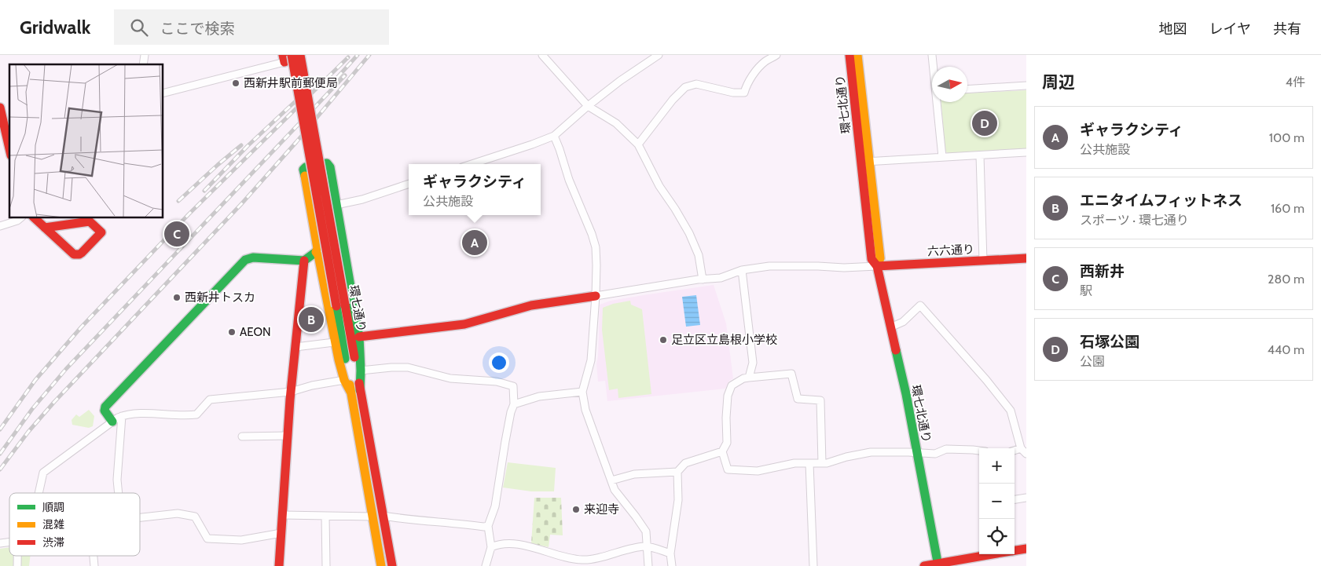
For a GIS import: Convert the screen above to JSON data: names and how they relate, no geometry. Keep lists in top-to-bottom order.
{
  "streets": {
    "street": ["環七北通り", "六六通り", "環七通り"]
  },
  "crossings": [
    ["環七北通り", "六六通り"]
  ],
  "places": [
    "西新井駅前郵便局",
    "西新井トスカ",
    "AEON",
    "足立区立島根小学校",
    "来迎寺"
  ],
  "legend": ["順調", "混雑", "渋滞"],
  "north": "right",
  "page": {
    "header": "Gridwalk",
    "search": "ここで検索",
    "nav": ["地図", "レイヤ", "共有"],
    "heading": ["周辺", "4件"],
    "list": [
      {
        "mark": "A",
        "name": "ギャラクシティ",
        "note": "公共施設",
        "value": "100 m"
      },
      {
        "mark": "B",
        "name": "エニタイムフィットネス",
        "note": "スポーツ · 環七通り",
        "value": "160 m"
      },
      {
        "mark": "C",
        "name": "西新井",
        "note": "駅",
        "value": "280 m"
      },
      {
        "mark": "D",
        "name": "石塚公園",
        "note": "公園",
        "value": "440 m"
      }
    ],
    "pins": [
      "D",
      "C",
      "A",
      "B"
    ],
    "popup": ["ギャラクシティ", "公共施設"],
    "map_buttons": ["+", "−"]
  }
}
